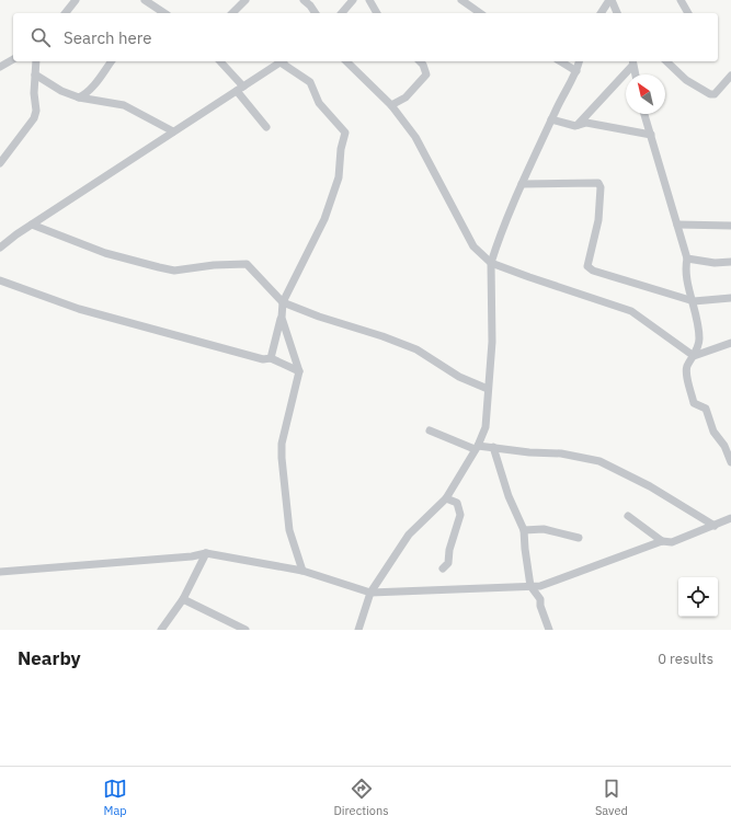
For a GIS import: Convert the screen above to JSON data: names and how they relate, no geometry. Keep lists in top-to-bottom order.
{
  "north": "top left",
  "page": {
    "search": "Search here",
    "heading": ["Nearby", "0 results"],
    "nav": ["Map", "Directions", "Saved"]
  }
}
